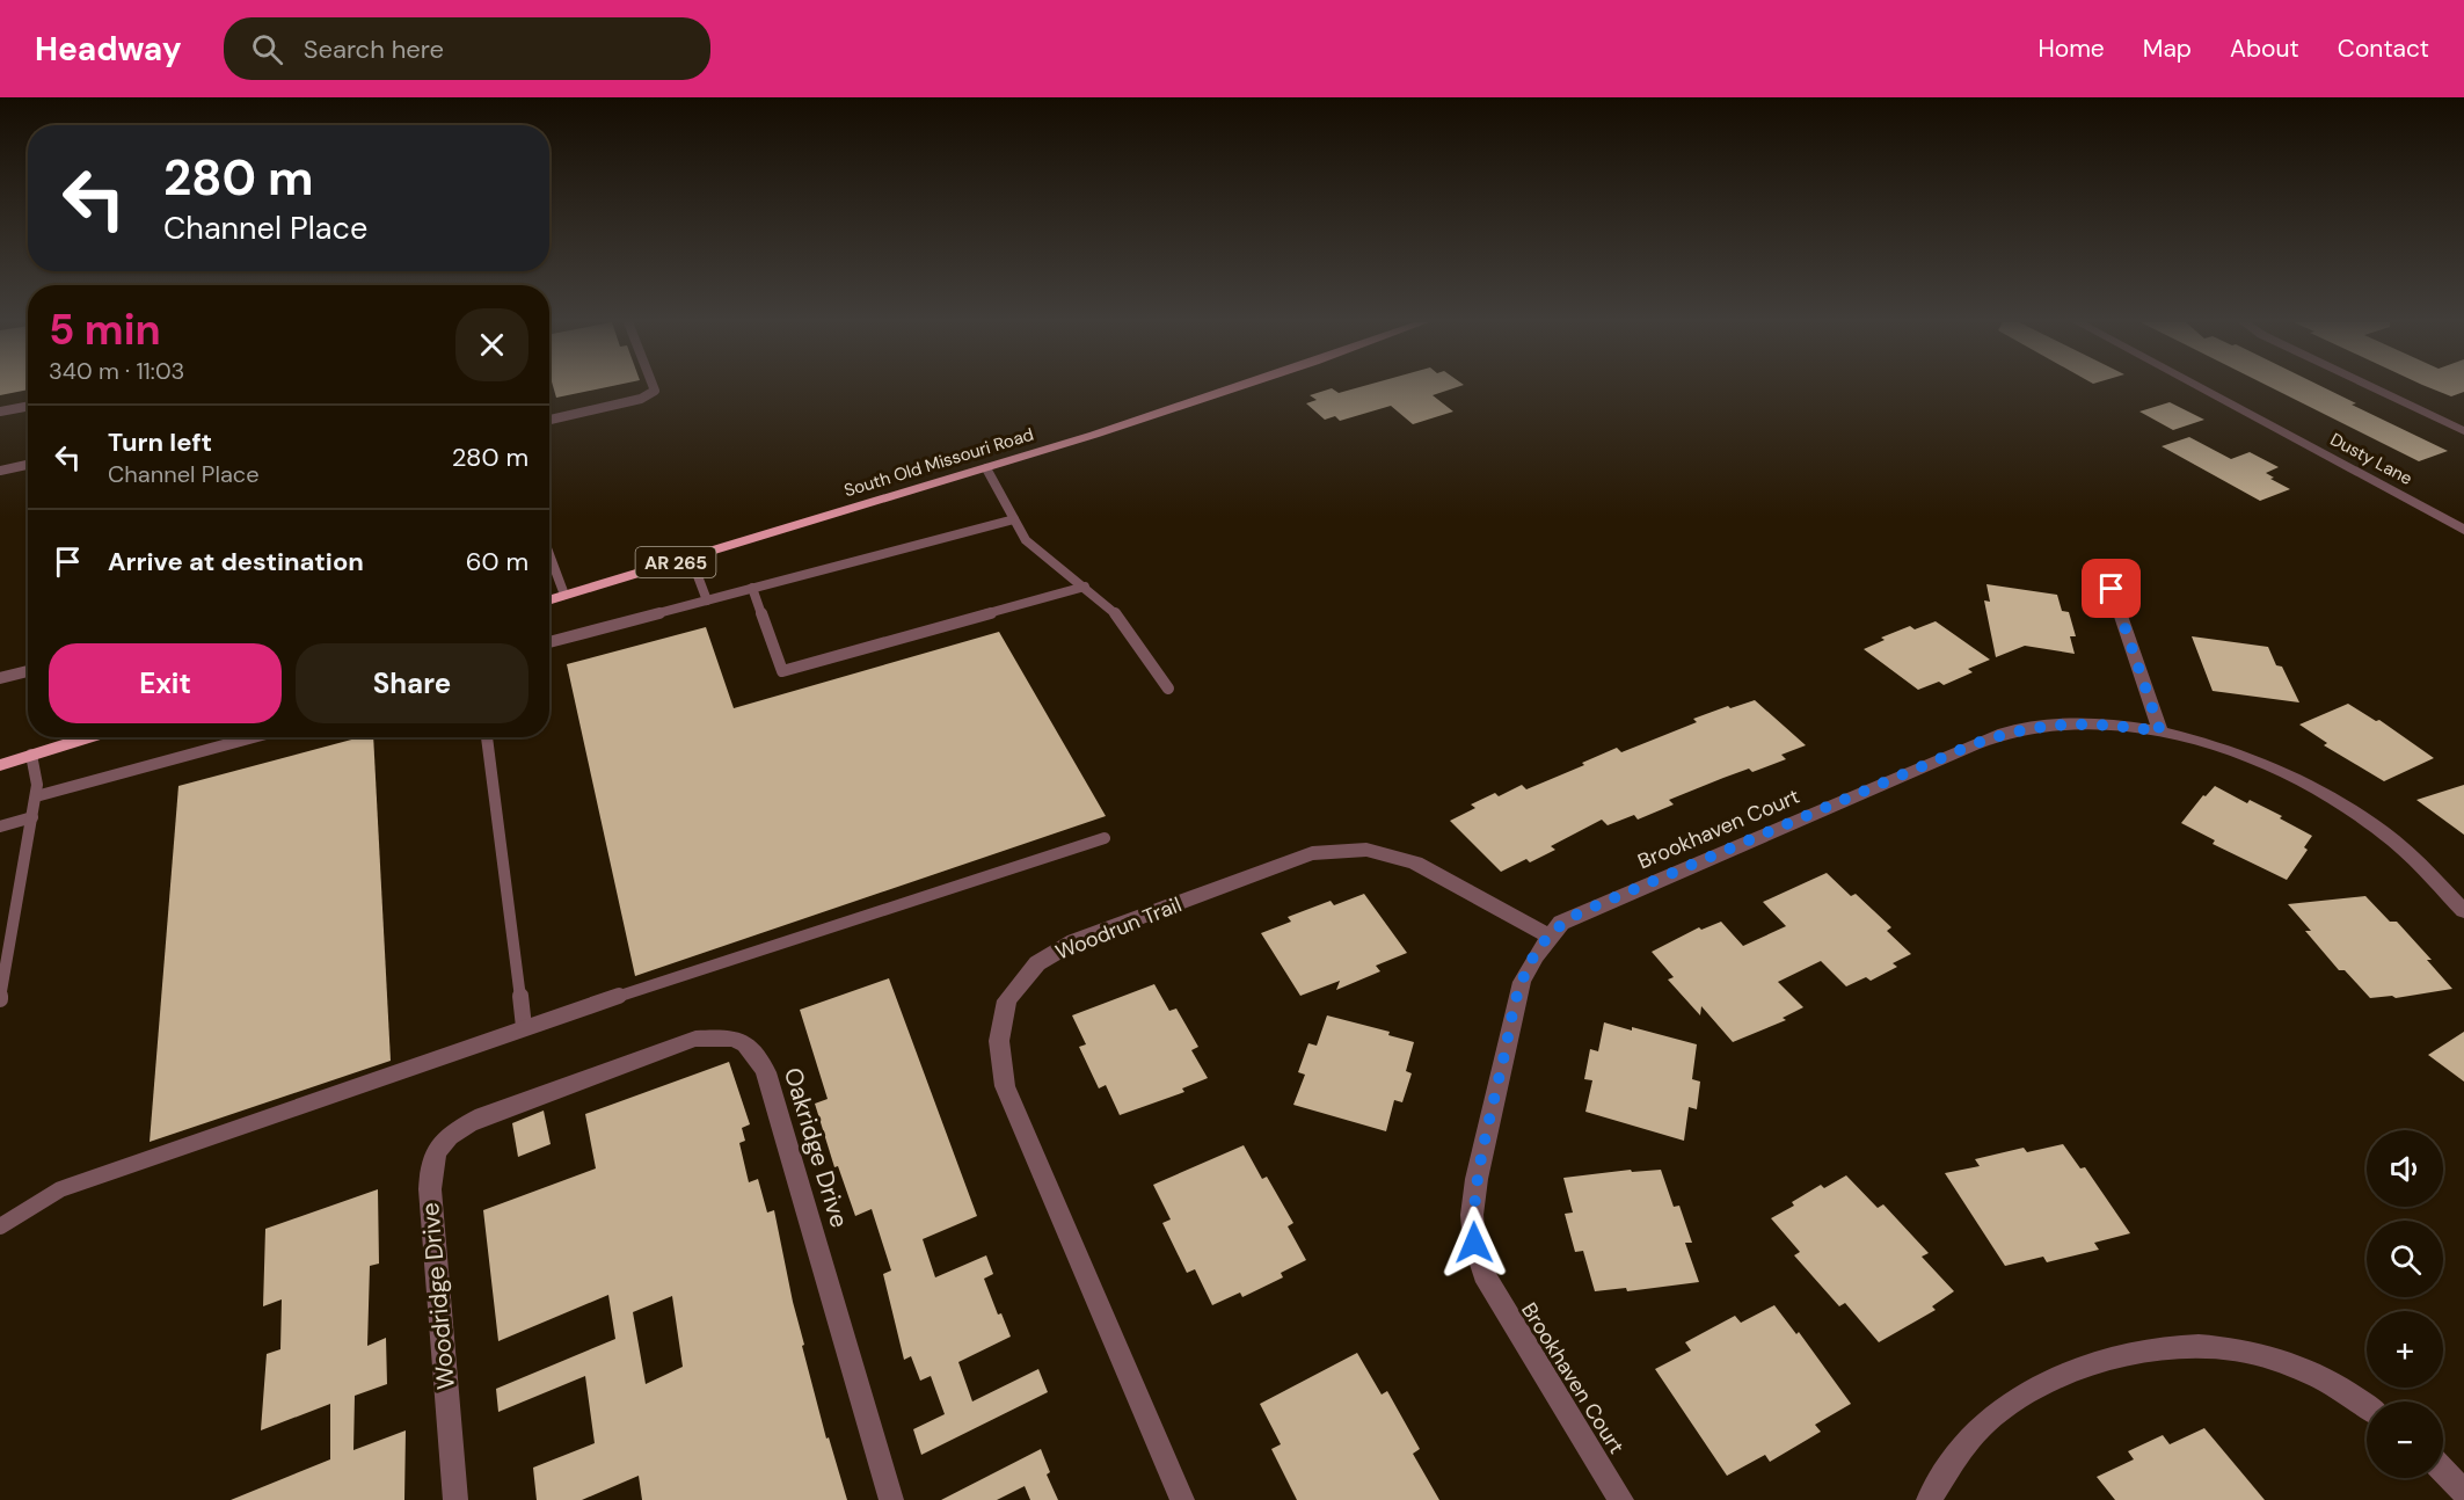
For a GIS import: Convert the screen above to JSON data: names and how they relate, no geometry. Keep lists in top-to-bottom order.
{
  "streets": {
    "main road": ["South Old Missouri Road", "AR 265"],
    "street": [
      "Dusty Lane",
      "Brookhaven Court",
      "Woodrun Trail",
      "Oakridge Drive",
      "Woodridge Drive"
    ]
  },
  "crossings": [
    ["Brookhaven Court", "Woodrun Trail"],
    ["Oakridge Drive", "Woodridge Drive"]
  ],
  "page": {
    "header": "Headway",
    "search": "Search here",
    "nav": [
      "Home",
      "Map",
      "About",
      "Contact"
    ],
    "turn": ["280 m", "Channel Place"],
    "heading": ["5 min", "340 m · 11:03"],
    "list": [
      {
        "name": "Turn left",
        "note": "Channel Place",
        "value": "280 m"
      },
      {
        "name": "Arrive at destination",
        "value": "60 m"
      }
    ],
    "buttons": ["Exit", "Share"],
    "map_buttons": ["+", "−"]
  }
}
